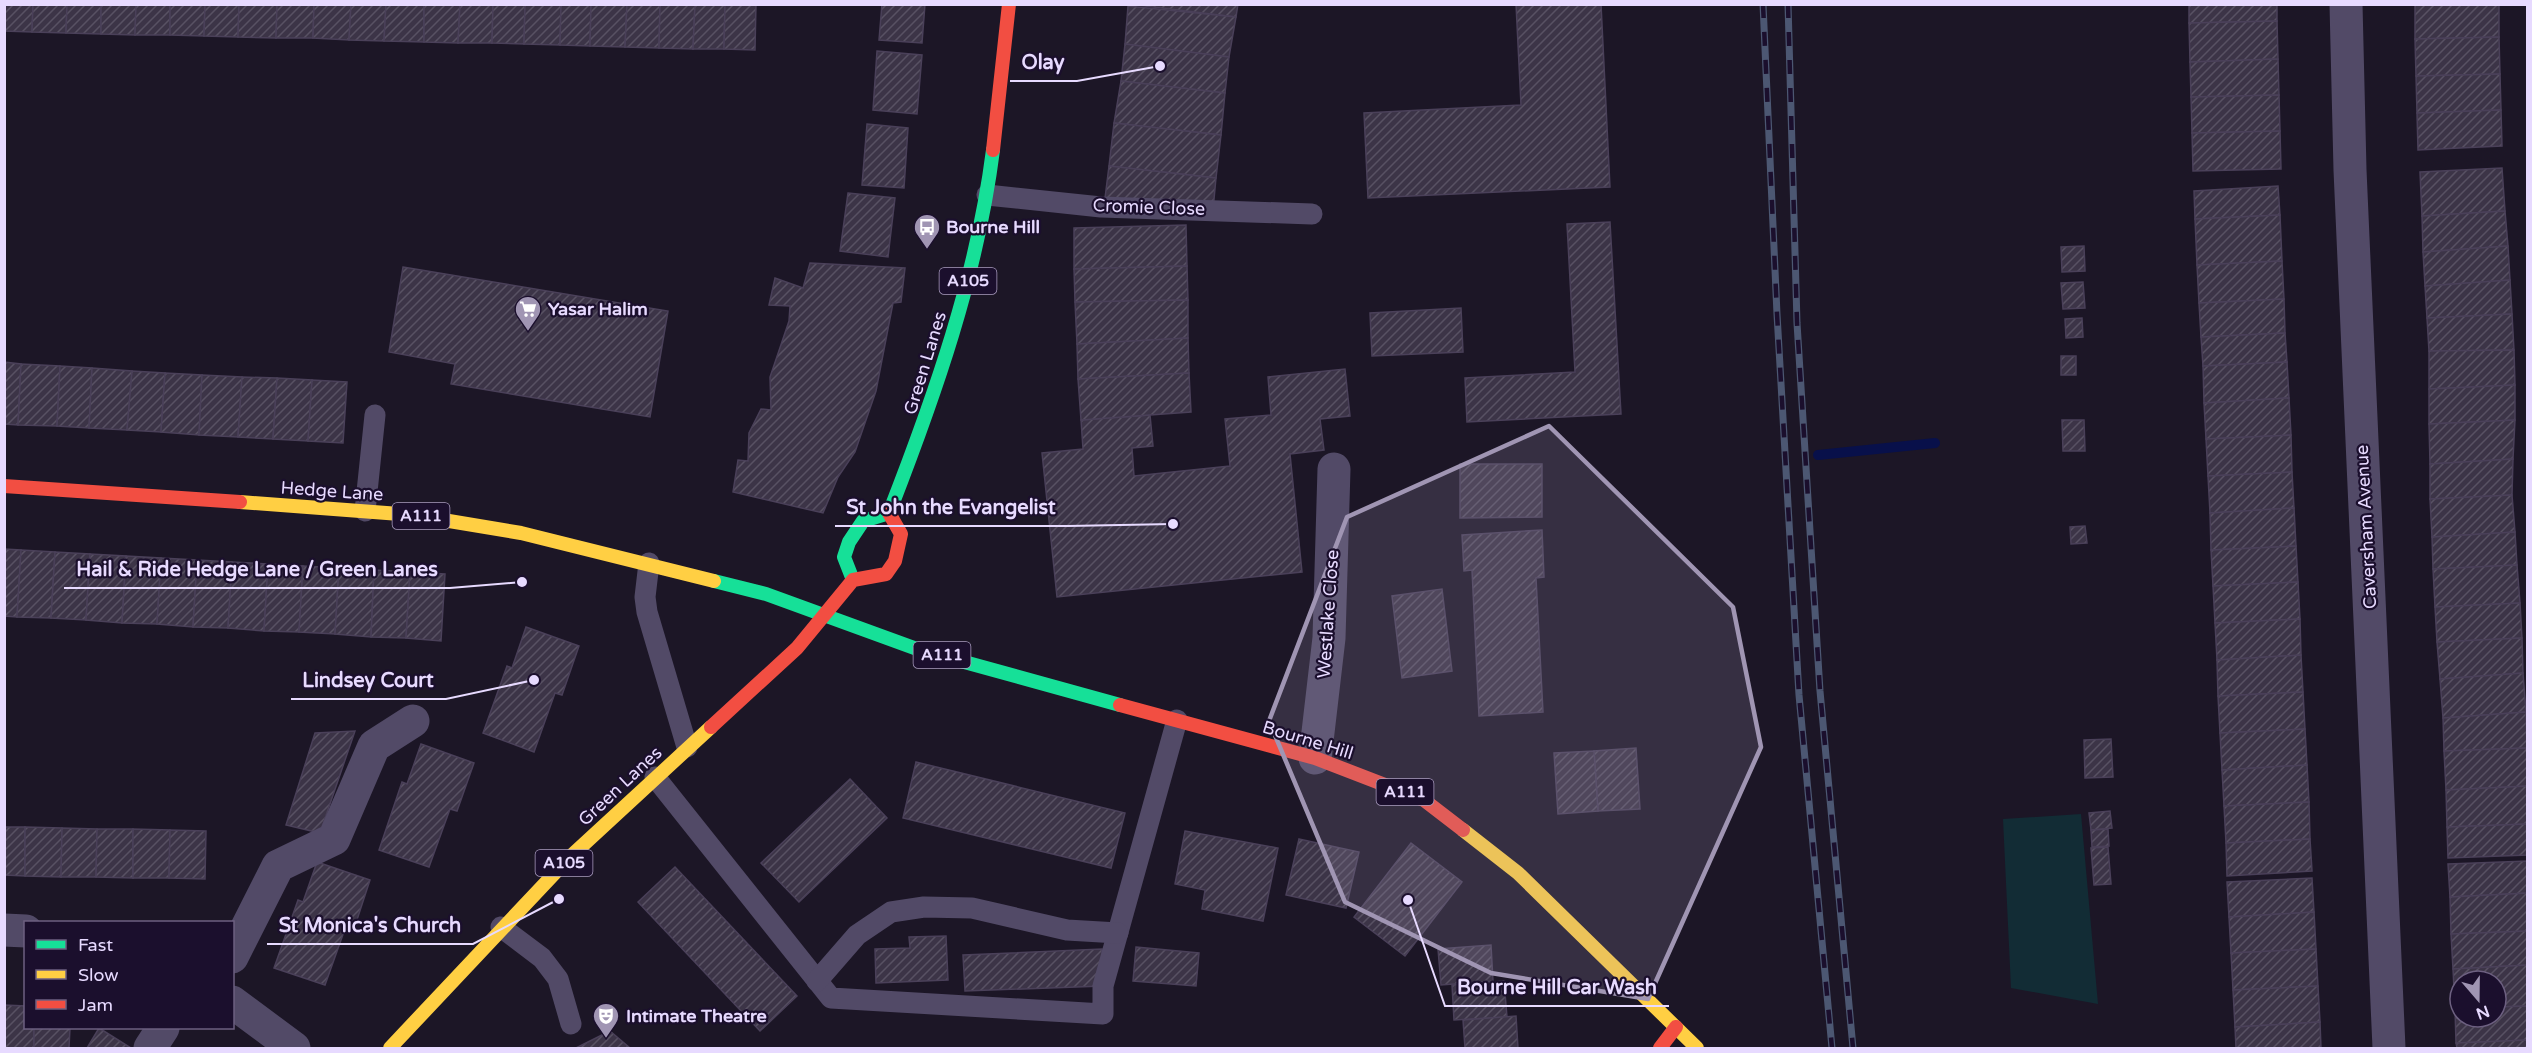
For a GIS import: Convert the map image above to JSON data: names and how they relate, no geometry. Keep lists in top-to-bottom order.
{
  "streets": {
    "main road": [
      "A105",
      "Green Lanes",
      "Hedge Lane",
      "A111",
      "Bourne Hill"
    ],
    "street": ["Caversham Avenue", "Westlake Close"],
    "lane": ["Cromie Close"]
  },
  "crossings": [
    ["Cromie Close", "Green Lanes"],
    ["Green Lanes", "Hedge Lane"],
    ["Green Lanes", "Bourne Hill"],
    ["Hedge Lane", "Bourne Hill"],
    ["Westlake Close", "Bourne Hill"]
  ],
  "places": {
    "other": [
      "Olay",
      "St John the Evangelist",
      "Hail & Ride Hedge Lane / Green Lanes",
      "Lindsey Court",
      "St Monica's Church",
      "Bourne Hill Car Wash"
    ],
    "bus stop": ["Bourne Hill"],
    "supermarket": ["Yasar Halim"],
    "theatre": ["Intimate Theatre"]
  },
  "legend": ["Fast", "Slow", "Jam"],
  "north": "bottom"
}
